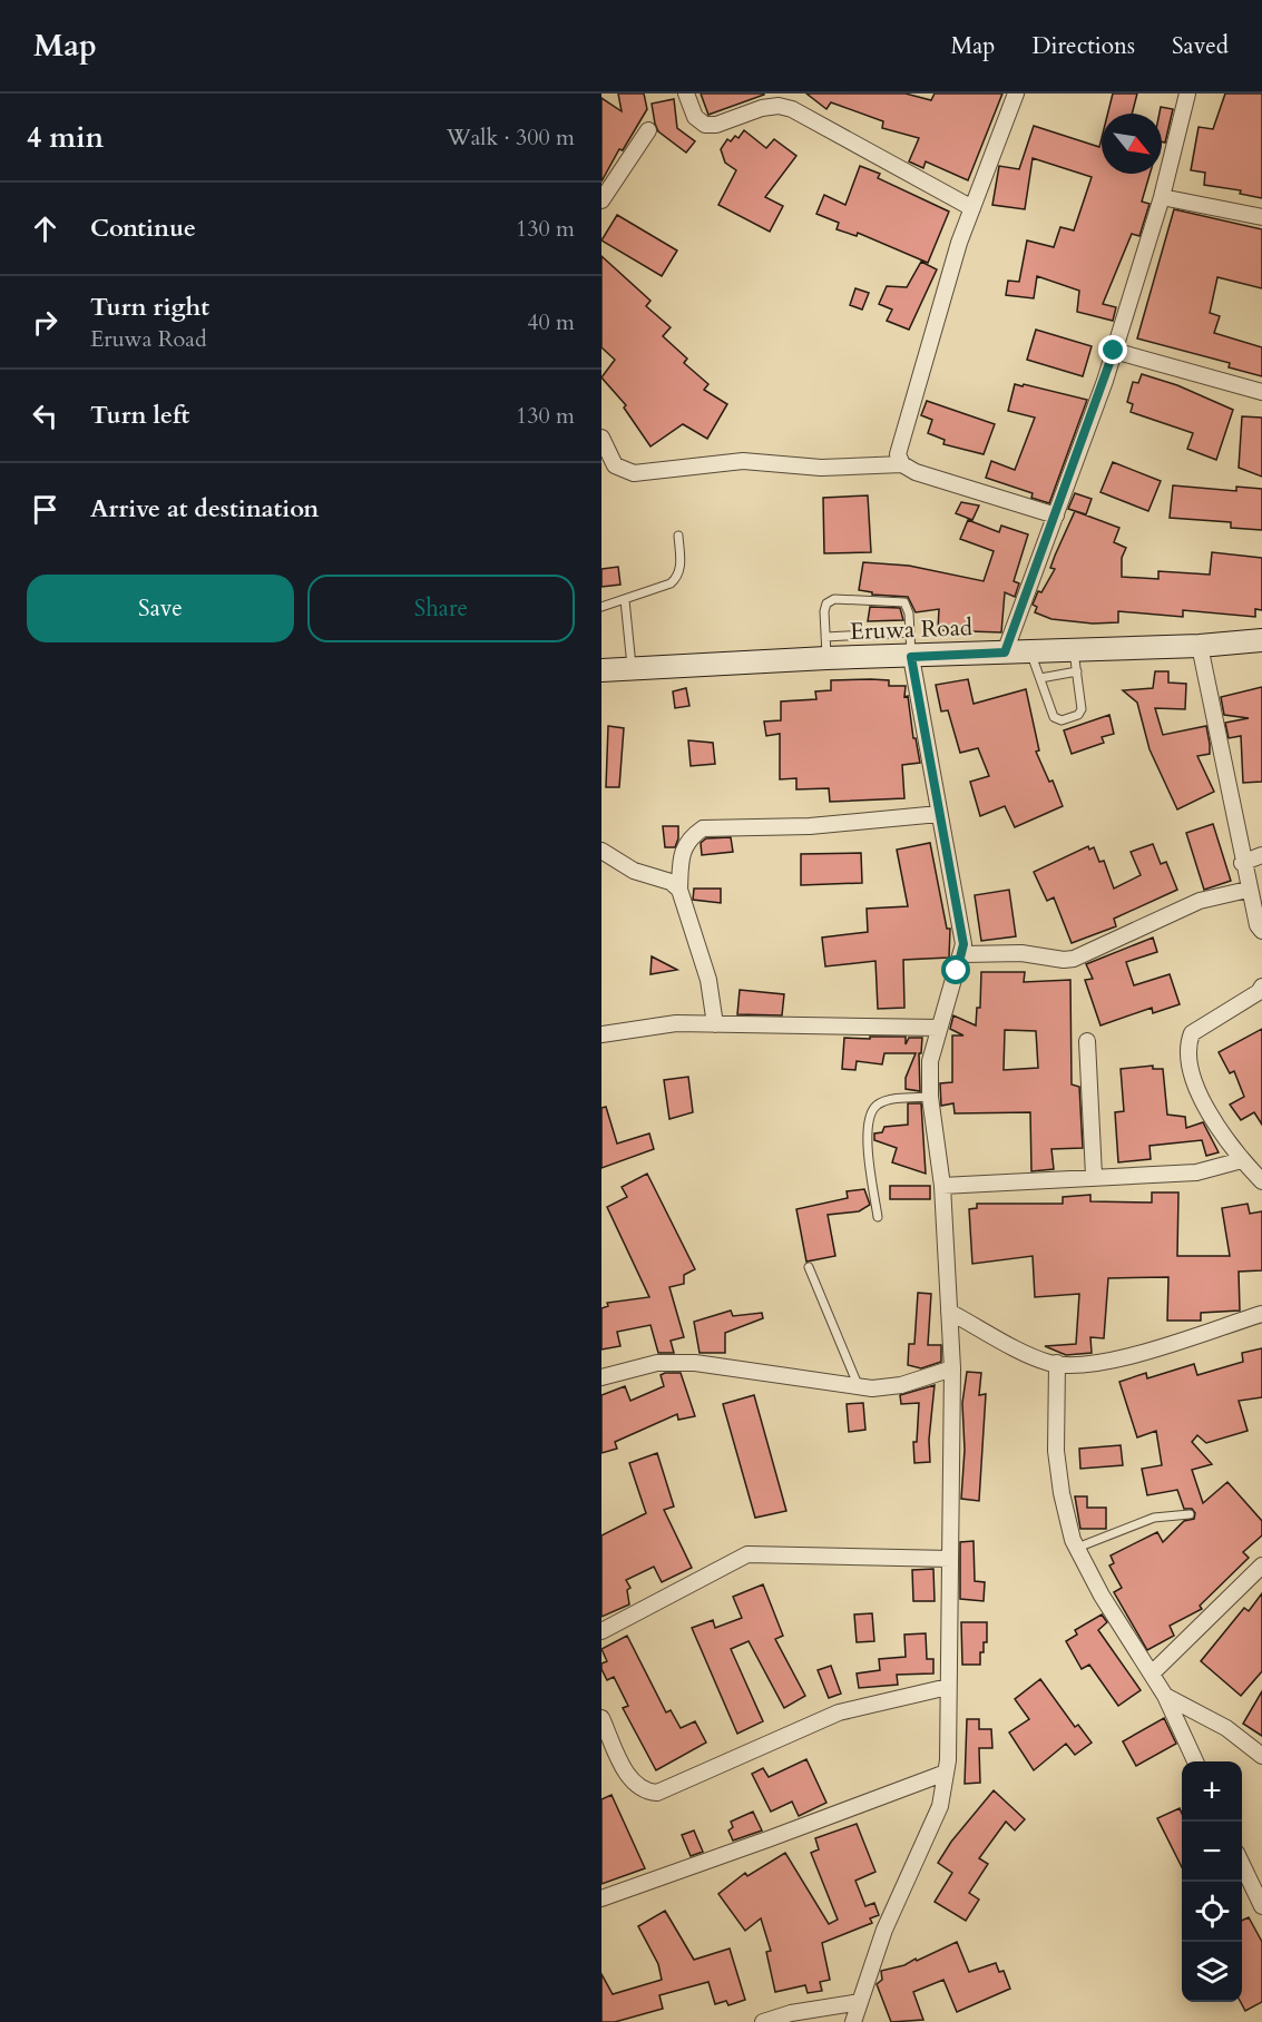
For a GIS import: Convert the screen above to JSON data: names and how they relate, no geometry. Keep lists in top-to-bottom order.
{
  "streets": {
    "main road": ["Eruwa Road"]
  },
  "north": "bottom right",
  "page": {
    "header": "Map",
    "nav": ["Map", "Directions", "Saved"],
    "heading": ["4 min", "Walk · 300 m"],
    "list": [
      ["Continue", "130 m"],
      ["Turn right", "Eruwa Road", "40 m"],
      ["Turn left", "130 m"],
      "Arrive at destination"
    ],
    "buttons": ["Save", "Share"],
    "map_buttons": ["+", "−"]
  }
}
